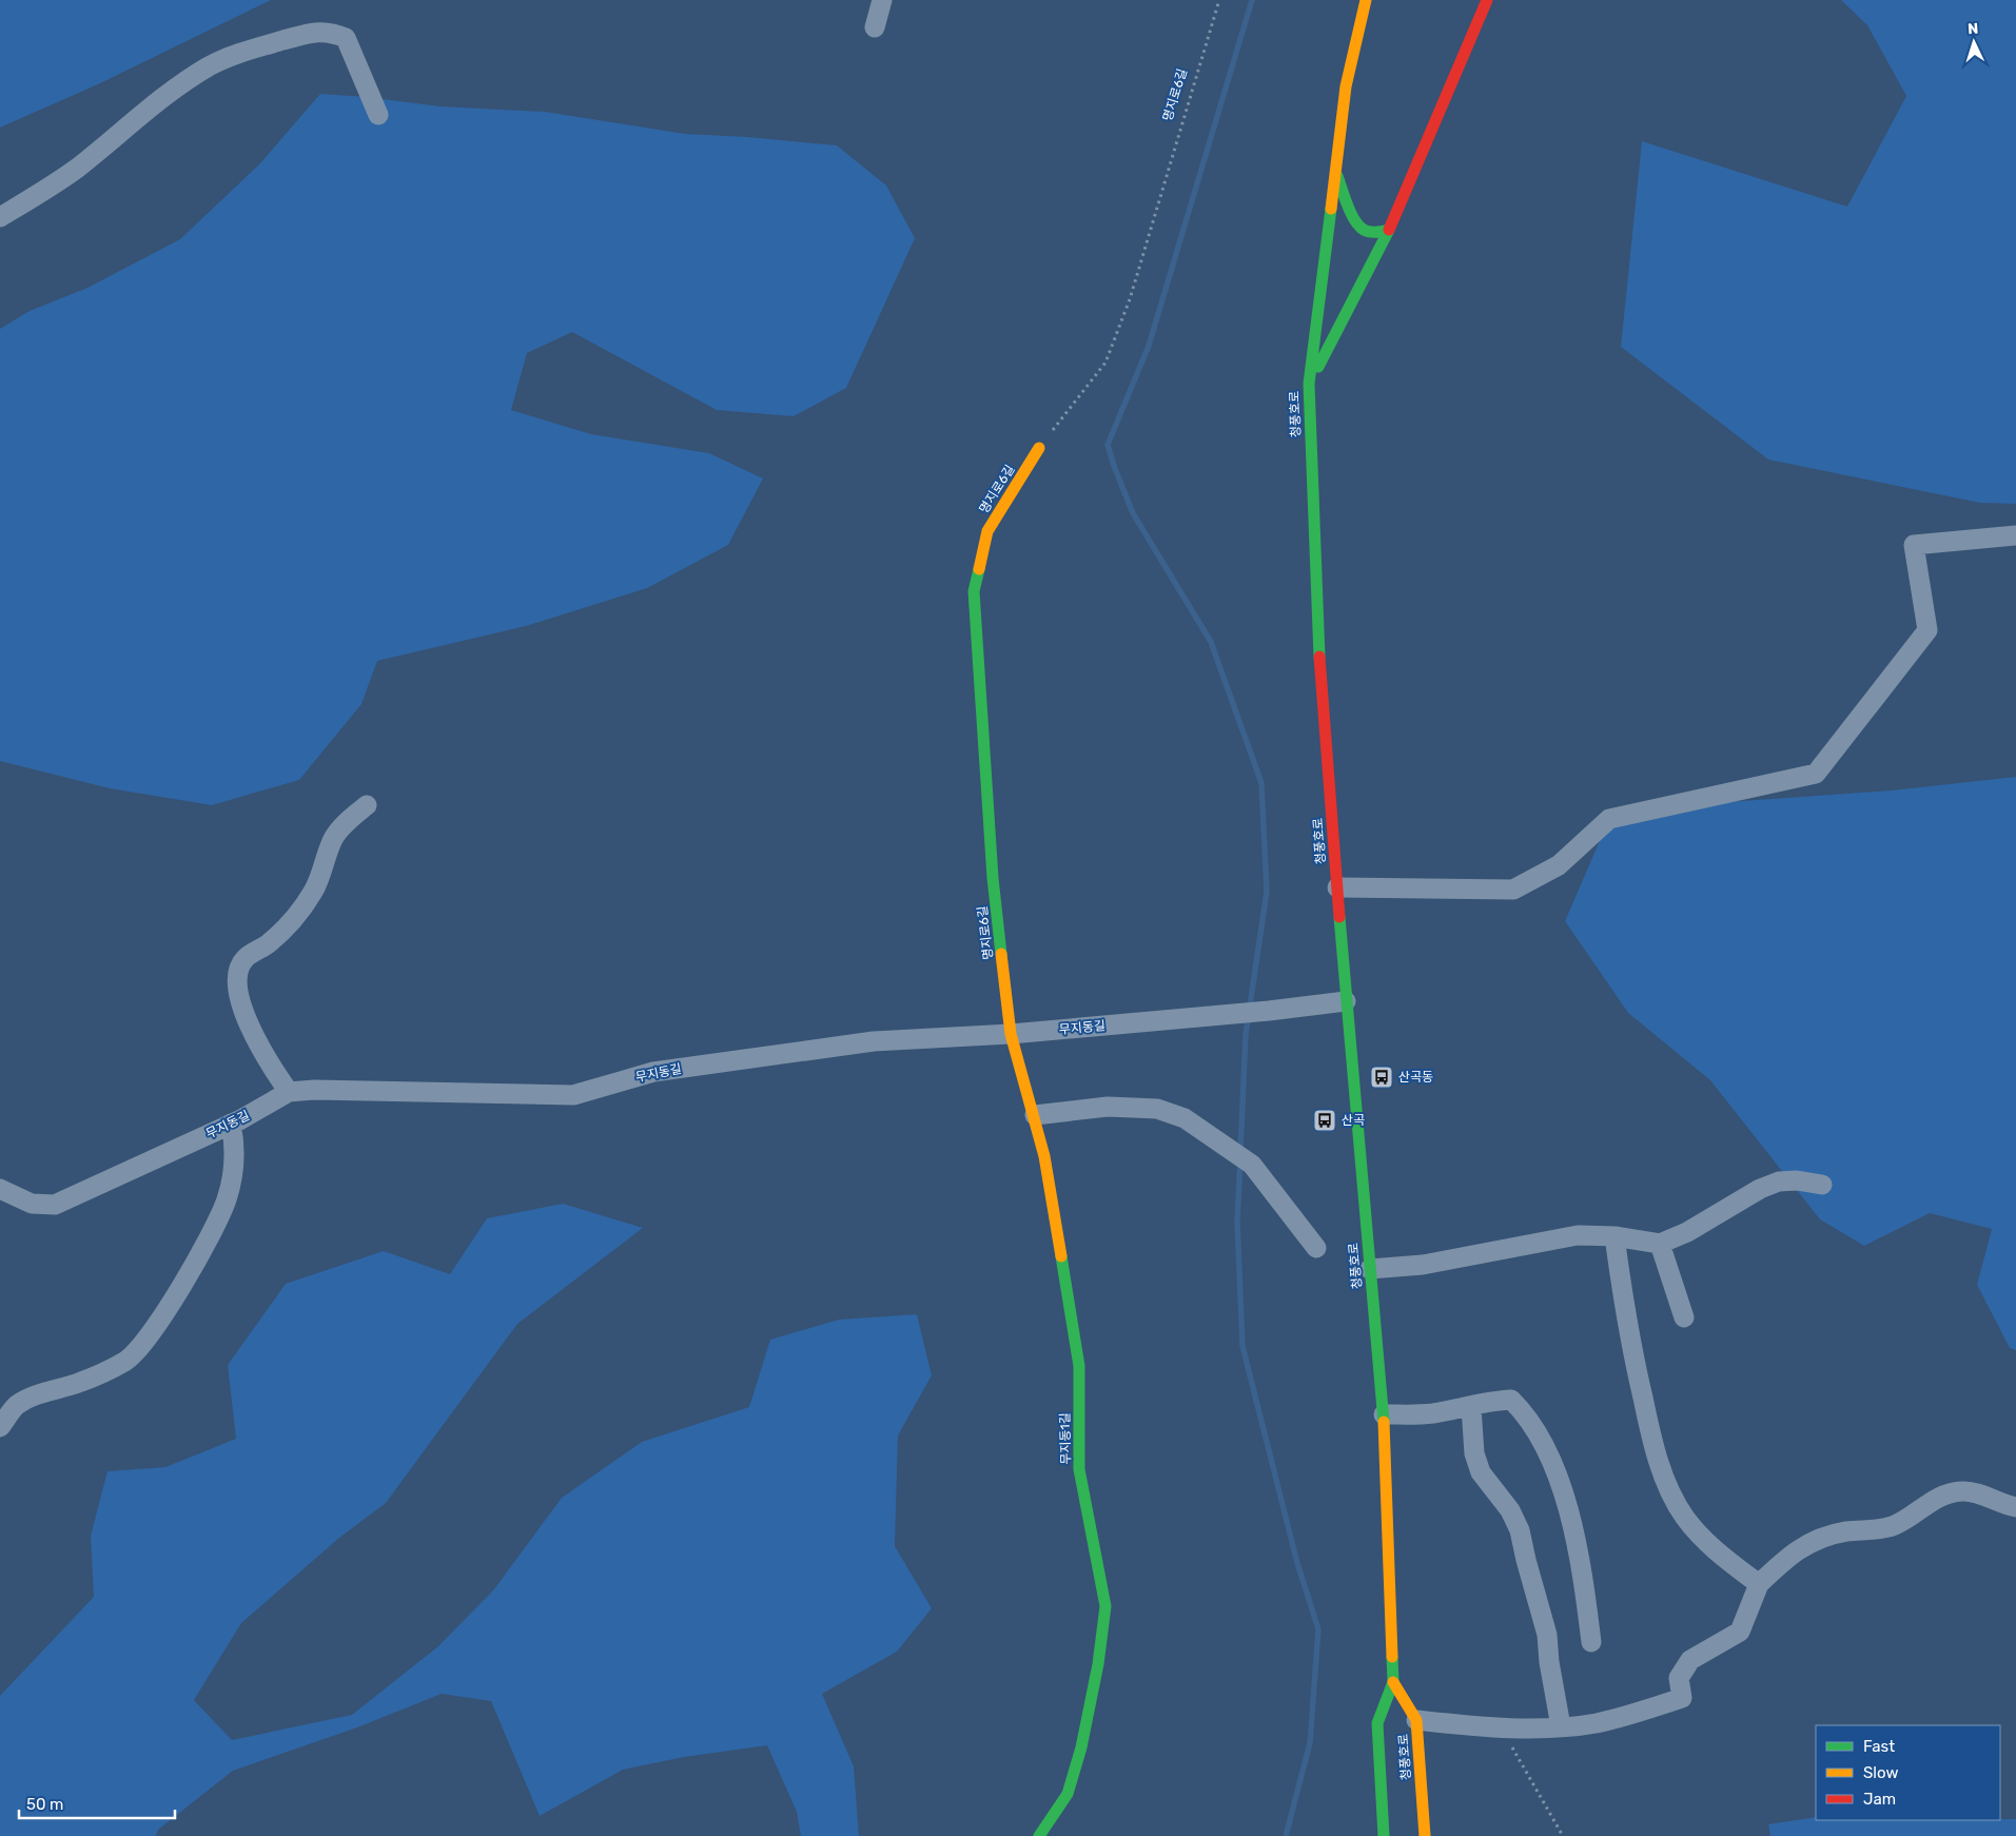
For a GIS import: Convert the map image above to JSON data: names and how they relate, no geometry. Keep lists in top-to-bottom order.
{
  "streets": {
    "main road": ["명지로6길", "청풍호로", "무지동1길"],
    "street": ["무지동길"]
  },
  "crossings": [
    ["명지로6길", "무지동길"],
    ["명지로6길", "무지동1길"],
    ["청풍호로", "무지동길"],
    ["무지동길", "무지동1길"]
  ],
  "places": {
    "bus stop": ["산곡동", "산곡"]
  },
  "legend": ["Fast", "Slow", "Jam"],
  "scale_bar": "50 m",
  "north": "top"
}
